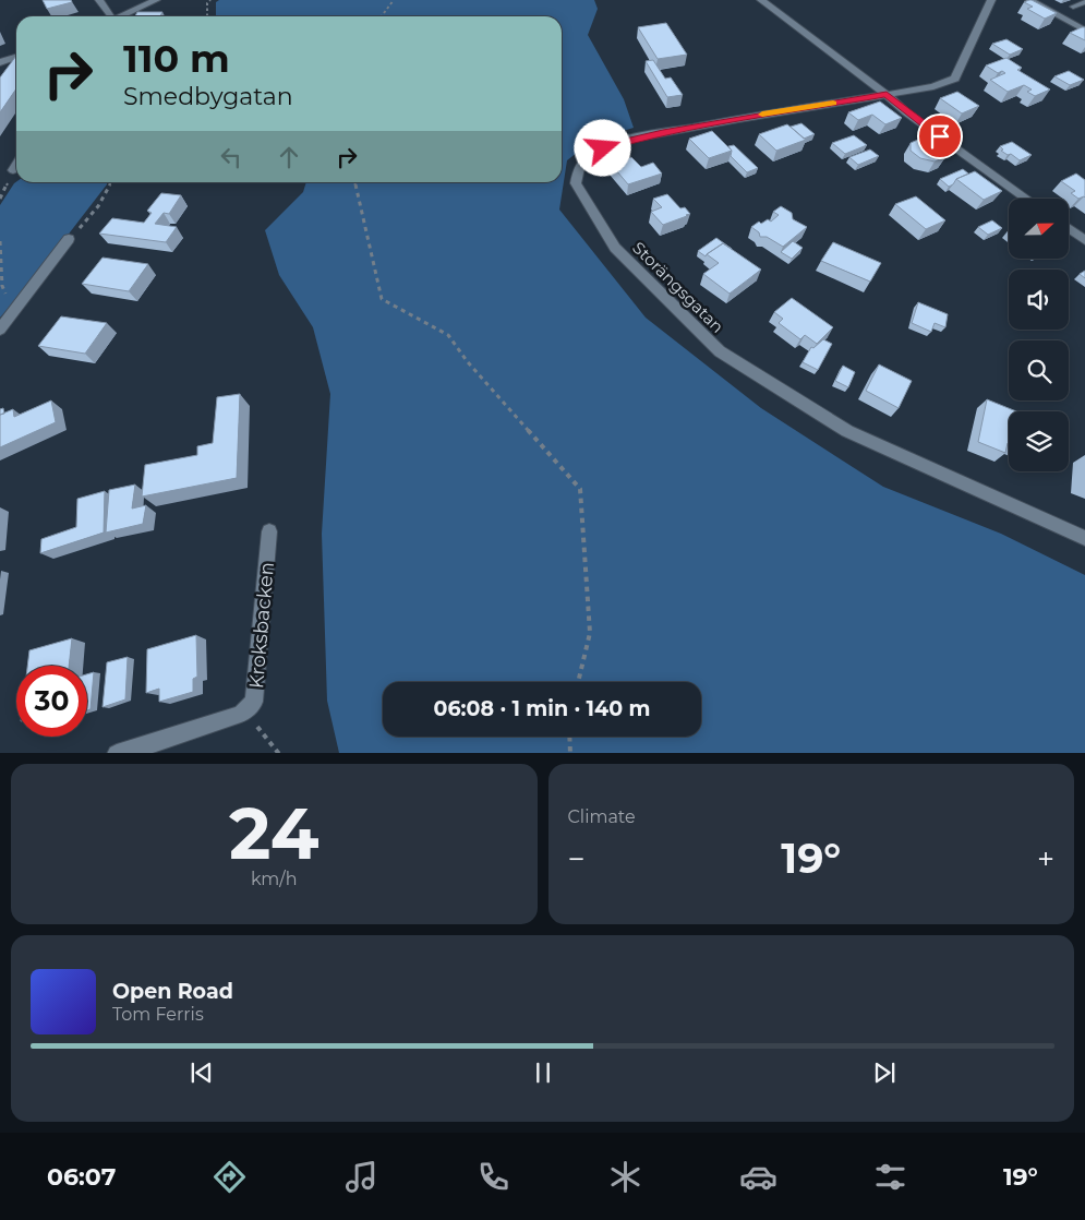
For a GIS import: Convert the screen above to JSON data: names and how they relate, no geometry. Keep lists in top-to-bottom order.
{
  "streets": {
    "street": ["Storängsgatan", "Kroksbacken"]
  },
  "north": "right",
  "page": {
    "turn": ["110 m", "Smedbygatan"],
    "limit": "30",
    "trip": "06:08 · 1 min · 140 m",
    "tile": [
      ["24", "km/h"],
      "Climate"
    ],
    "heat": ["−", "19°", "+"],
    "song": ["Open Road", "Tom Ferris"],
    "tabs": ["06:07", "19°"]
  }
}
